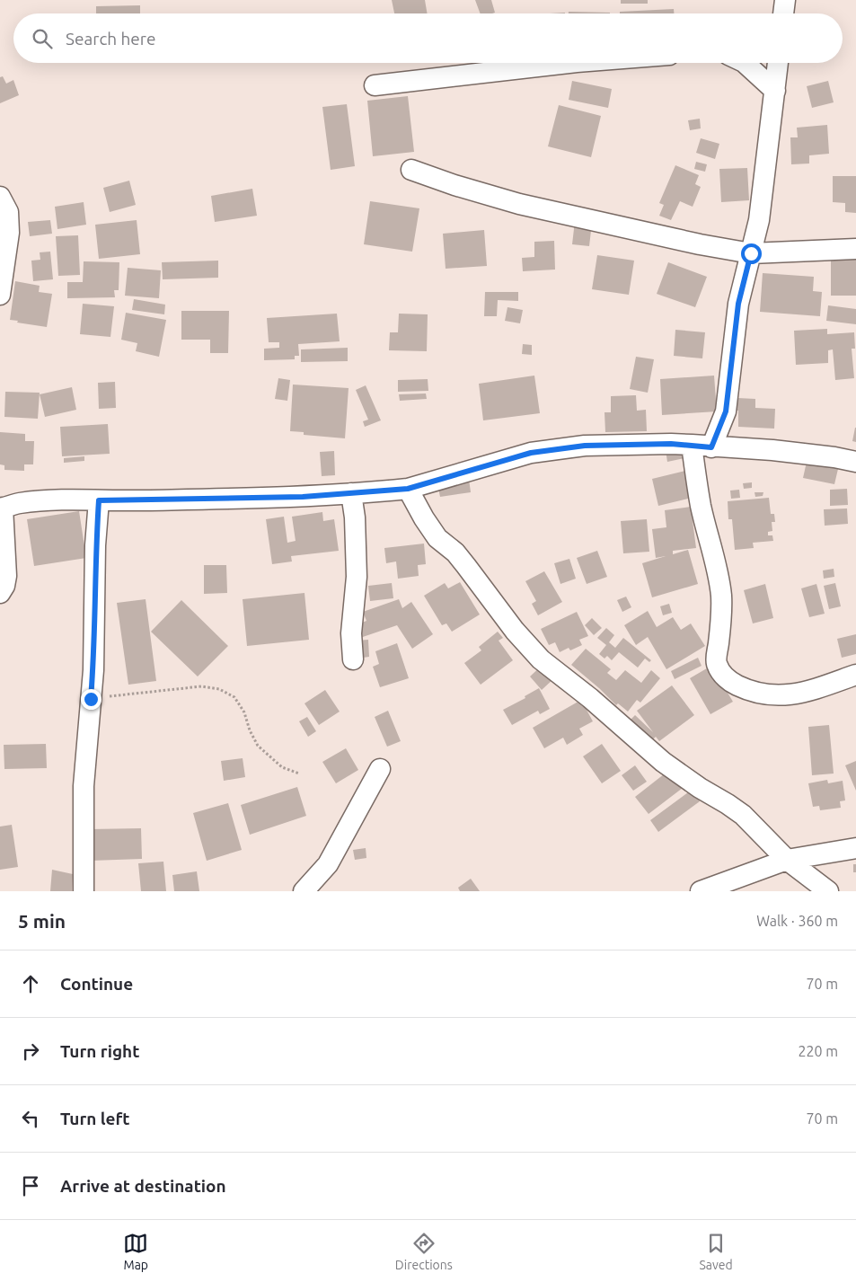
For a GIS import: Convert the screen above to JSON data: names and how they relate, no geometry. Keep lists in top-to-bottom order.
{
  "page": {
    "search": "Search here",
    "heading": ["5 min", "Walk · 360 m"],
    "list": [
      ["Continue", "70 m"],
      ["Turn right", "220 m"],
      ["Turn left", "70 m"],
      "Arrive at destination"
    ],
    "nav": ["Map", "Directions", "Saved"]
  }
}
